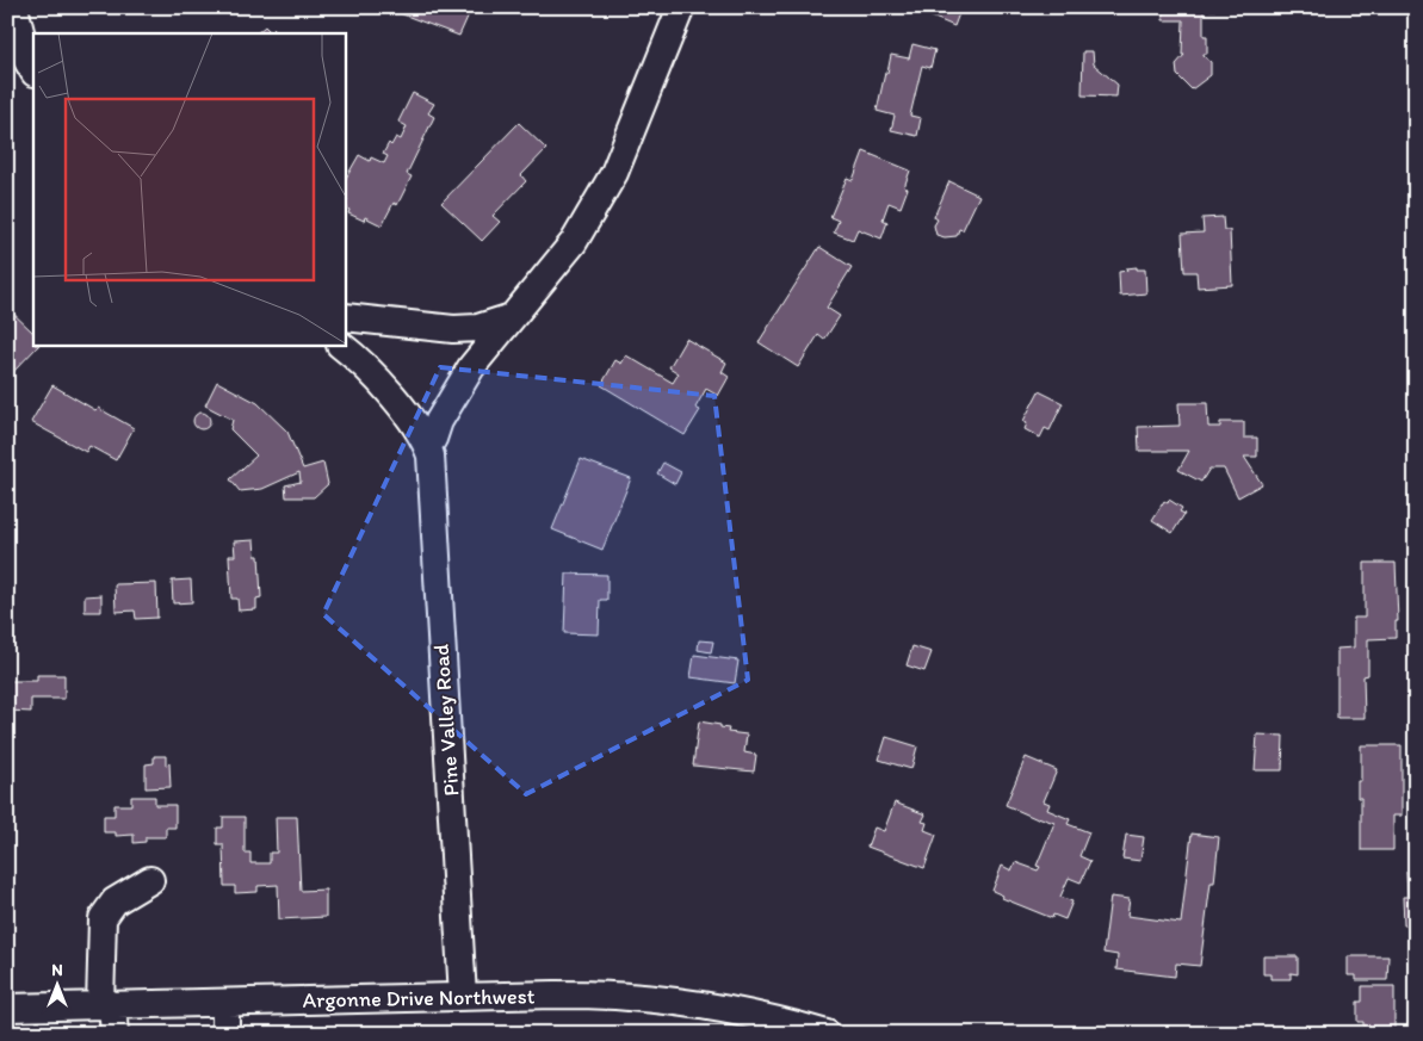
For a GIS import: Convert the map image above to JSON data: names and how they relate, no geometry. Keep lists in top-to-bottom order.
{
  "streets": {
    "street": ["Pine Valley Road", "Argonne Drive Northwest"]
  },
  "crossings": [
    ["Pine Valley Road", "Argonne Drive Northwest"]
  ],
  "north": "top"
}
